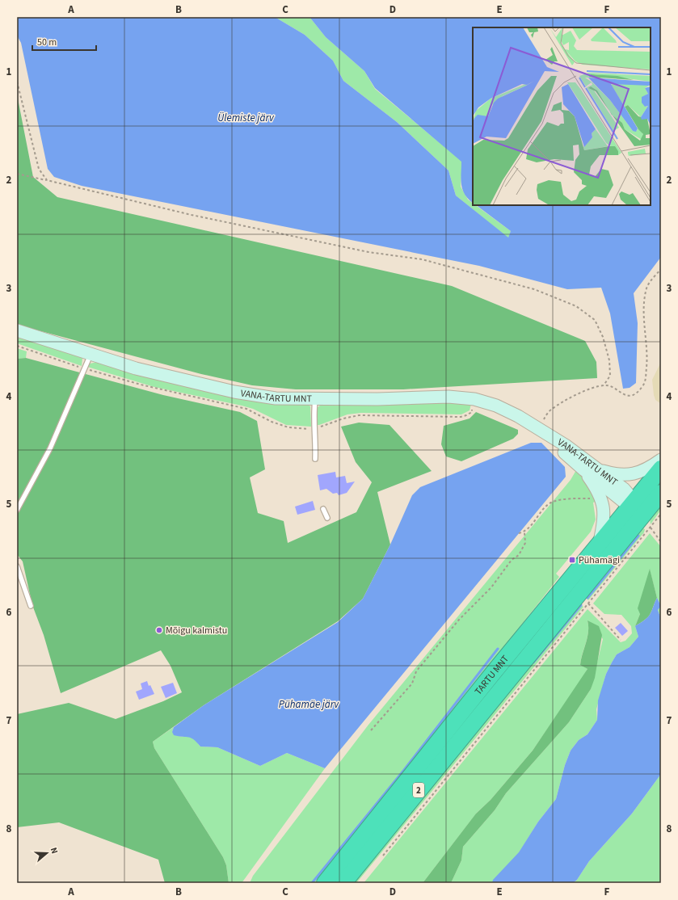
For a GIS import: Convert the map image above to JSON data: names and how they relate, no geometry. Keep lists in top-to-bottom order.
{
  "streets": {
    "highway": ["TARTU MNT", "2"],
    "street": ["VANA-TARTU MNT"]
  },
  "crossings": [
    ["VANA-TARTU MNT", "TARTU MNT"]
  ],
  "water": ["Ülemiste järv", "Pühamäe järv"],
  "places": {
    "transit": ["Pühamägi"],
    "other": ["Mõigu kalmistu"]
  },
  "scale_bar": "50 m",
  "north": "right",
  "grid": {
    "columns": [
      "A",
      "B",
      "C",
      "D",
      "E",
      "F"
    ],
    "rows": [
      "1",
      "2",
      "3",
      "4",
      "5",
      "6",
      "7",
      "8"
    ]
  }
}
